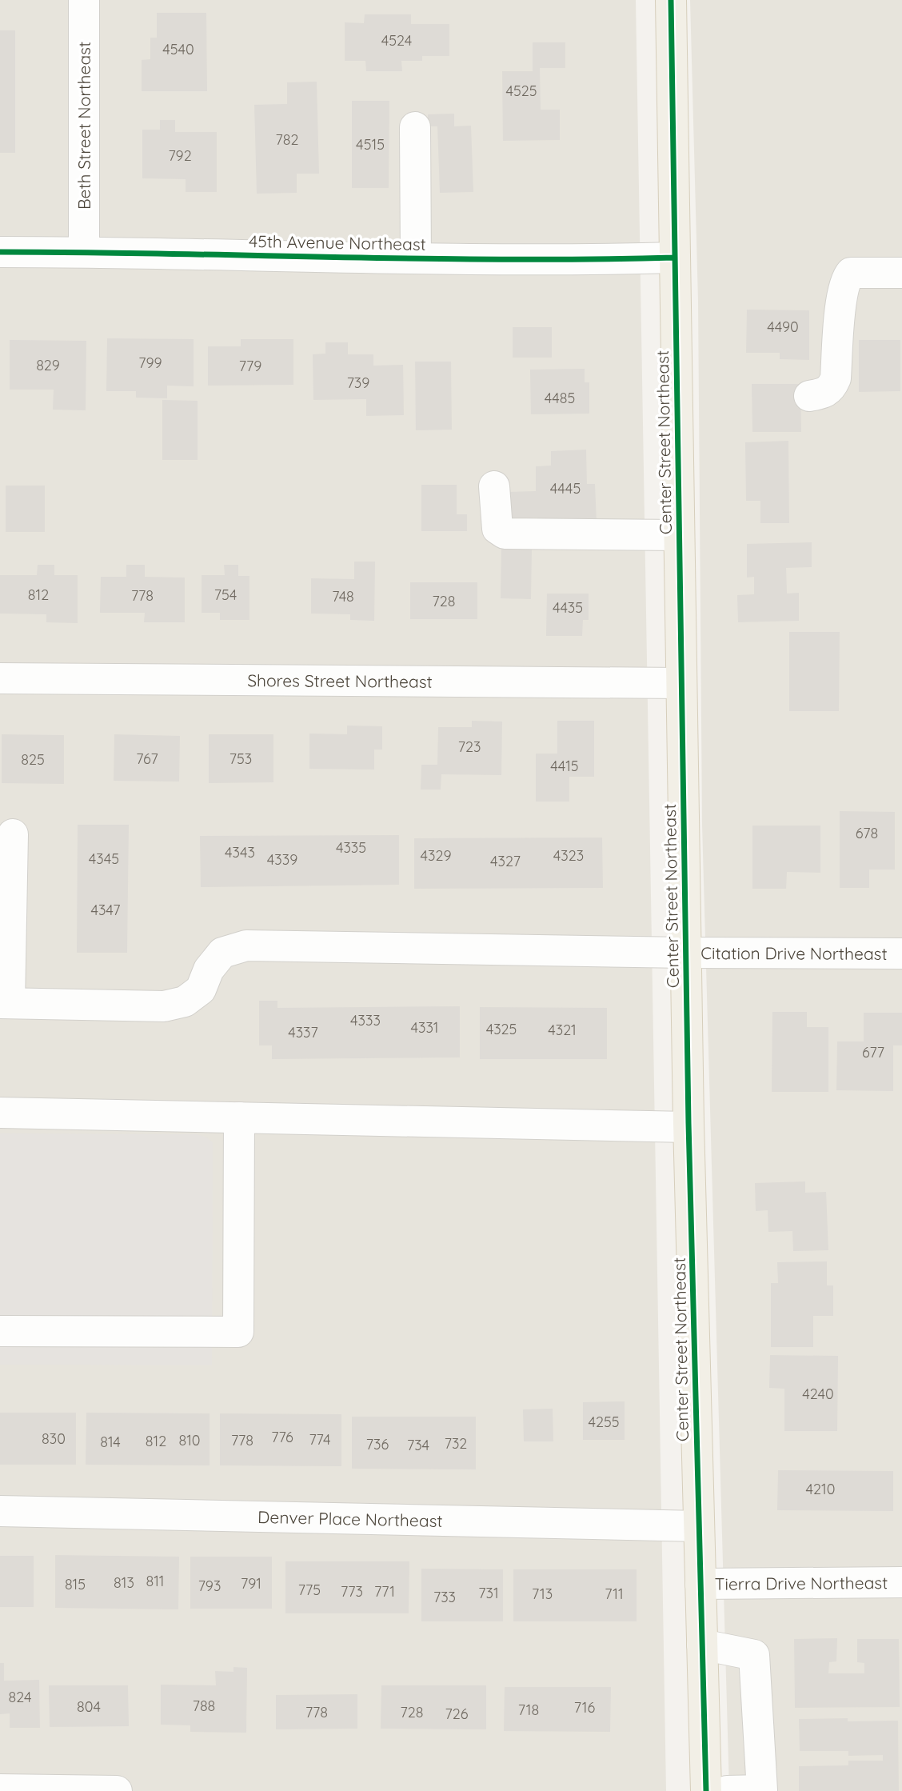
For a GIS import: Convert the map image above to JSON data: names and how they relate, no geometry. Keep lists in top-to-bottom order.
{
  "streets": {
    "main road": ["Center Street Northeast"],
    "street": [
      "Beth Street Northeast",
      "45th Avenue Northeast",
      "Shores Street Northeast",
      "Citation Drive Northeast",
      "Denver Place Northeast",
      "Tierra Drive Northeast"
    ]
  },
  "crossings": [
    ["Beth Street Northeast", "45th Avenue Northeast"],
    ["45th Avenue Northeast", "Center Street Northeast"],
    ["Center Street Northeast", "Shores Street Northeast"],
    ["Center Street Northeast", "Citation Drive Northeast"],
    ["Center Street Northeast", "Denver Place Northeast"],
    ["Center Street Northeast", "Tierra Drive Northeast"]
  ],
  "house_numbers": [
    "4524",
    "4540",
    "4525",
    "782",
    "4515",
    "792",
    "4490",
    "799",
    "829",
    "779",
    "739",
    "4485",
    "4445",
    "812",
    "754",
    "778",
    "748",
    "728",
    "4435",
    "723",
    "767",
    "753",
    "825",
    "4415",
    "678",
    "4335",
    "4343",
    "4329",
    "4323",
    "4345",
    "4339",
    "4327",
    "4347",
    "4333",
    "4331",
    "4325",
    "4321",
    "4337",
    "677",
    "4240",
    "4255",
    "776",
    "830",
    "774",
    "810",
    "778",
    "812",
    "814",
    "732",
    "736",
    "734",
    "4210",
    "811",
    "813",
    "791",
    "815",
    "793",
    "775",
    "773",
    "771",
    "731",
    "713",
    "711",
    "733",
    "824",
    "788",
    "804",
    "716",
    "718",
    "778",
    "728",
    "726"
  ]
}
